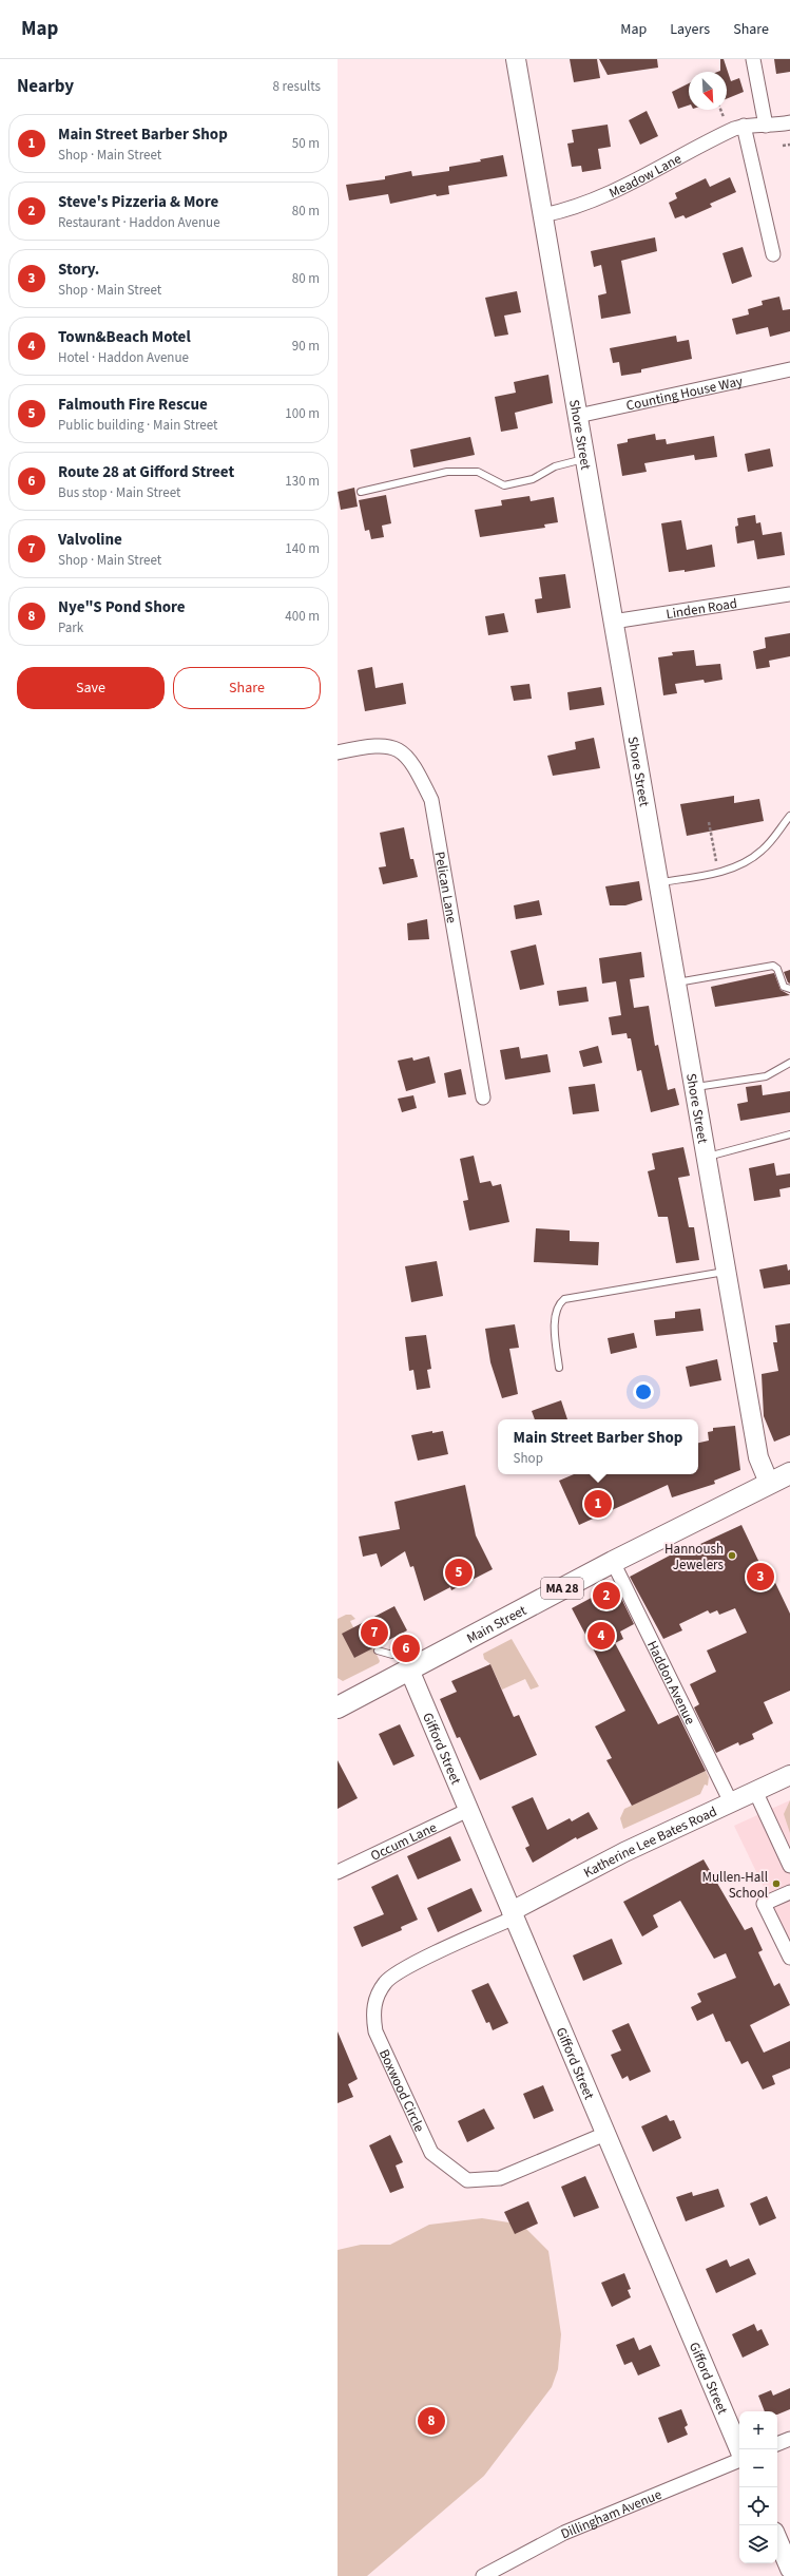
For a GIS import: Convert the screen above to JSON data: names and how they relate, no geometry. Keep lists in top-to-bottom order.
{
  "streets": {
    "main road": [
      "Shore Street",
      "MA 28",
      "Main Street",
      "Gifford Street",
      "Katherine Lee Bates Road"
    ],
    "street": [
      "Meadow Lane",
      "Counting House Way",
      "Linden Road",
      "Pelican Lane",
      "Haddon Avenue",
      "Occum Lane",
      "Boxwood Circle",
      "Dillingham Avenue"
    ]
  },
  "crossings": [
    ["Meadow Lane", "Shore Street"],
    ["Counting House Way", "Shore Street"],
    ["Shore Street", "Linden Road"],
    ["Shore Street", "Main Street"],
    ["Main Street", "Haddon Avenue"],
    ["Main Street", "Gifford Street"],
    ["Haddon Avenue", "Katherine Lee Bates Road"],
    ["Gifford Street", "Occum Lane"],
    ["Gifford Street", "Katherine Lee Bates Road"],
    ["Gifford Street", "Boxwood Circle"],
    ["Katherine Lee Bates Road", "Boxwood Circle"]
  ],
  "places": ["Hannoush Jewelers", "Mullen-Hall School"],
  "north": "bottom right",
  "page": {
    "header": "Map",
    "nav": ["Map", "Layers", "Share"],
    "heading": ["Nearby", "8 results"],
    "list": [
      {
        "mark": "1",
        "name": "Main Street Barber Shop",
        "note": "Shop · Main Street",
        "value": "50 m"
      },
      {
        "mark": "2",
        "name": "Steve's Pizzeria & More",
        "note": "Restaurant · Haddon Avenue",
        "value": "80 m"
      },
      {
        "mark": "3",
        "name": "Story.",
        "note": "Shop · Main Street",
        "value": "80 m"
      },
      {
        "mark": "4",
        "name": "Town&Beach Motel",
        "note": "Hotel · Haddon Avenue",
        "value": "90 m"
      },
      {
        "mark": "5",
        "name": "Falmouth Fire Rescue",
        "note": "Public building · Main Street",
        "value": "100 m"
      },
      {
        "mark": "6",
        "name": "Route 28 at Gifford Street",
        "note": "Bus stop · Main Street",
        "value": "130 m"
      },
      {
        "mark": "7",
        "name": "Valvoline",
        "note": "Shop · Main Street",
        "value": "140 m"
      },
      {
        "mark": "8",
        "name": "Nye\"S Pond Shore",
        "note": "Park",
        "value": "400 m"
      }
    ],
    "buttons": ["Save", "Share"],
    "popup": ["Main Street Barber Shop", "Shop"],
    "pins": [
      "1",
      "5",
      "3",
      "2",
      "7",
      "4",
      "6",
      "8"
    ],
    "map_buttons": ["+", "−"]
  }
}
